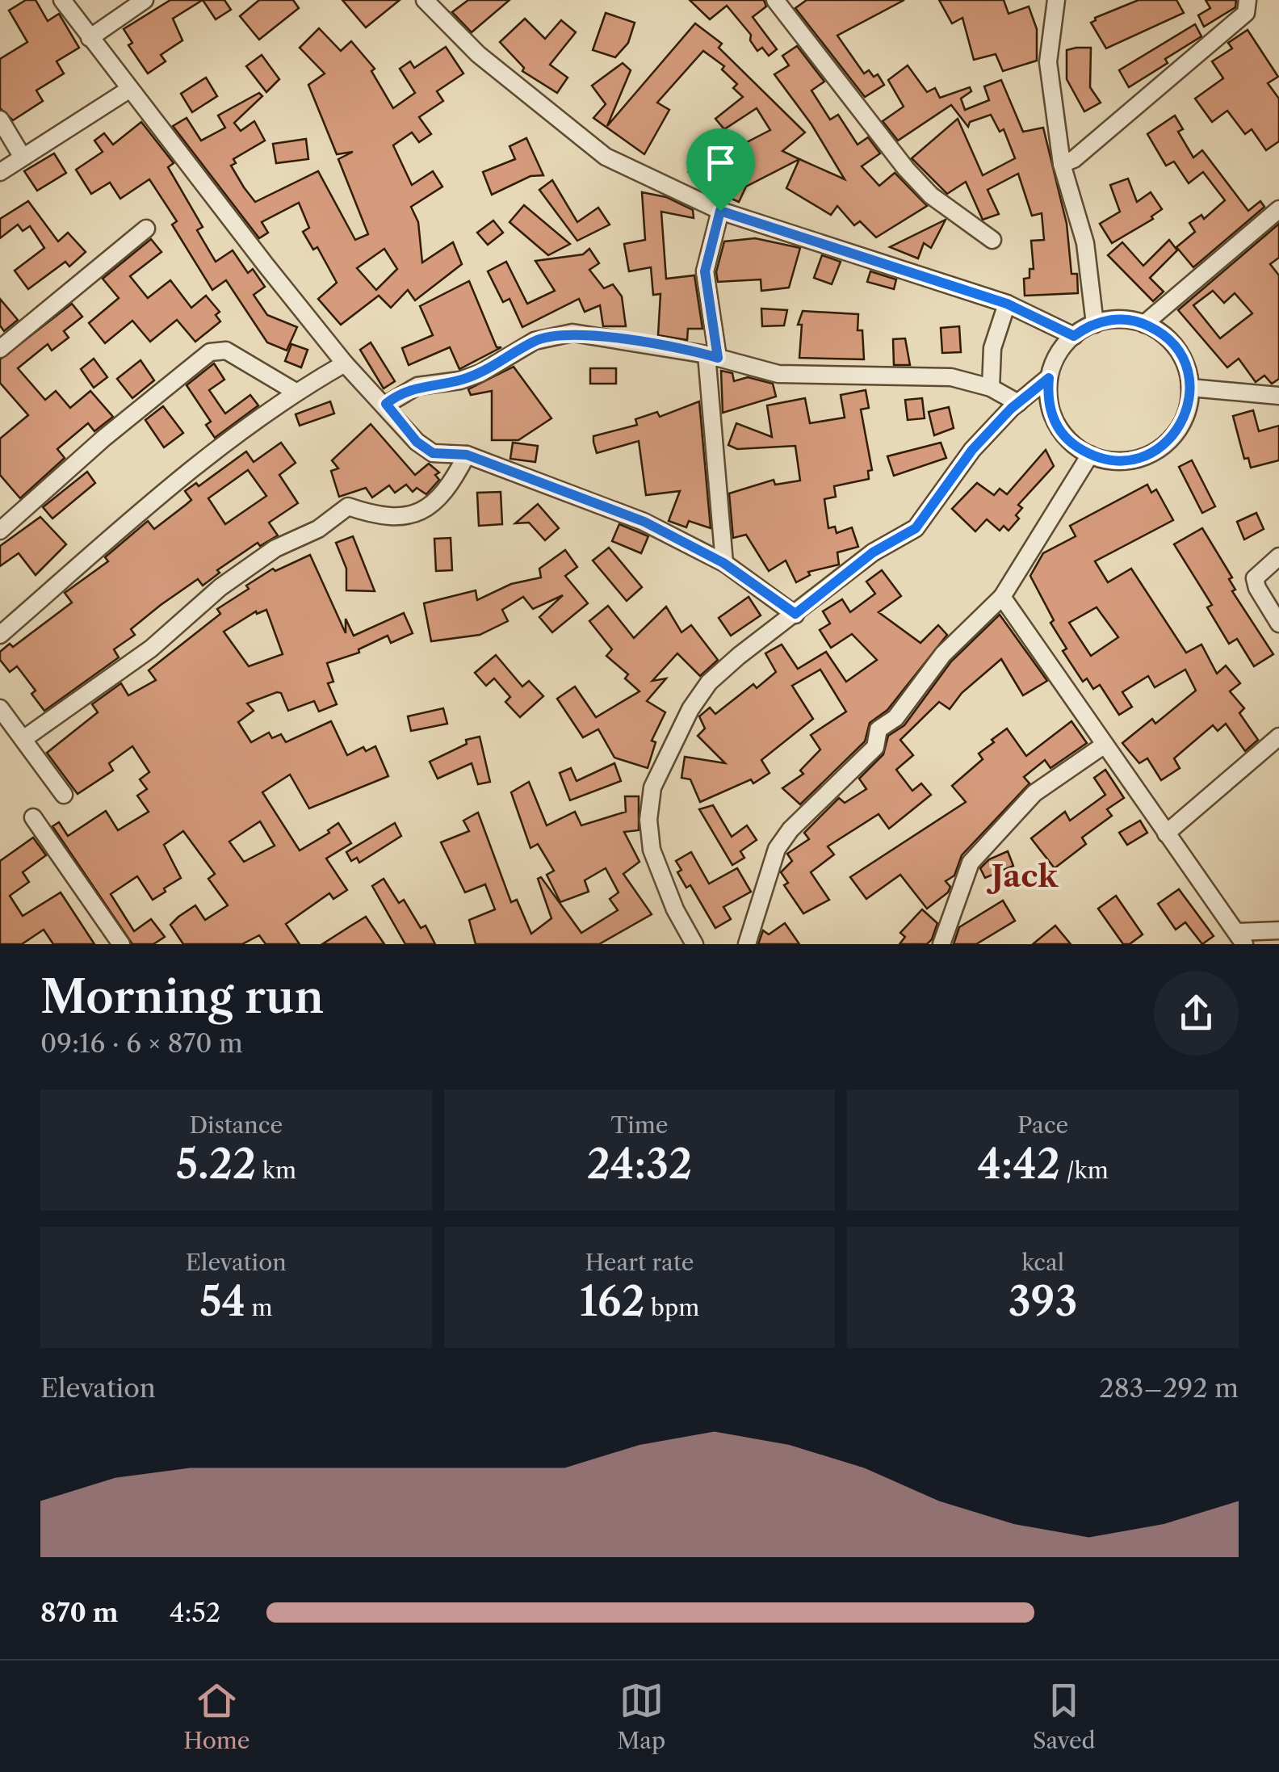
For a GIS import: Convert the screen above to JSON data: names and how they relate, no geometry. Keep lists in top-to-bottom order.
{
  "districts": ["Jack"],
  "page": {
    "heading": ["Morning run", "09:16 · 6 × 870 m"],
    "stats": [
      ["Distance", "5.22 km"],
      ["Time", "24:32"],
      ["Pace", "4:42 /km"],
      ["Elevation", "54 m"],
      ["Heart rate", "162 bpm"],
      ["kcal", "393"]
    ],
    "chart": ["Elevation", "283–292 m"],
    "list": [
      {
        "name": "870 m",
        "note": "4:52"
      }
    ],
    "tabs": ["Home", "Map", "Saved"]
  }
}
